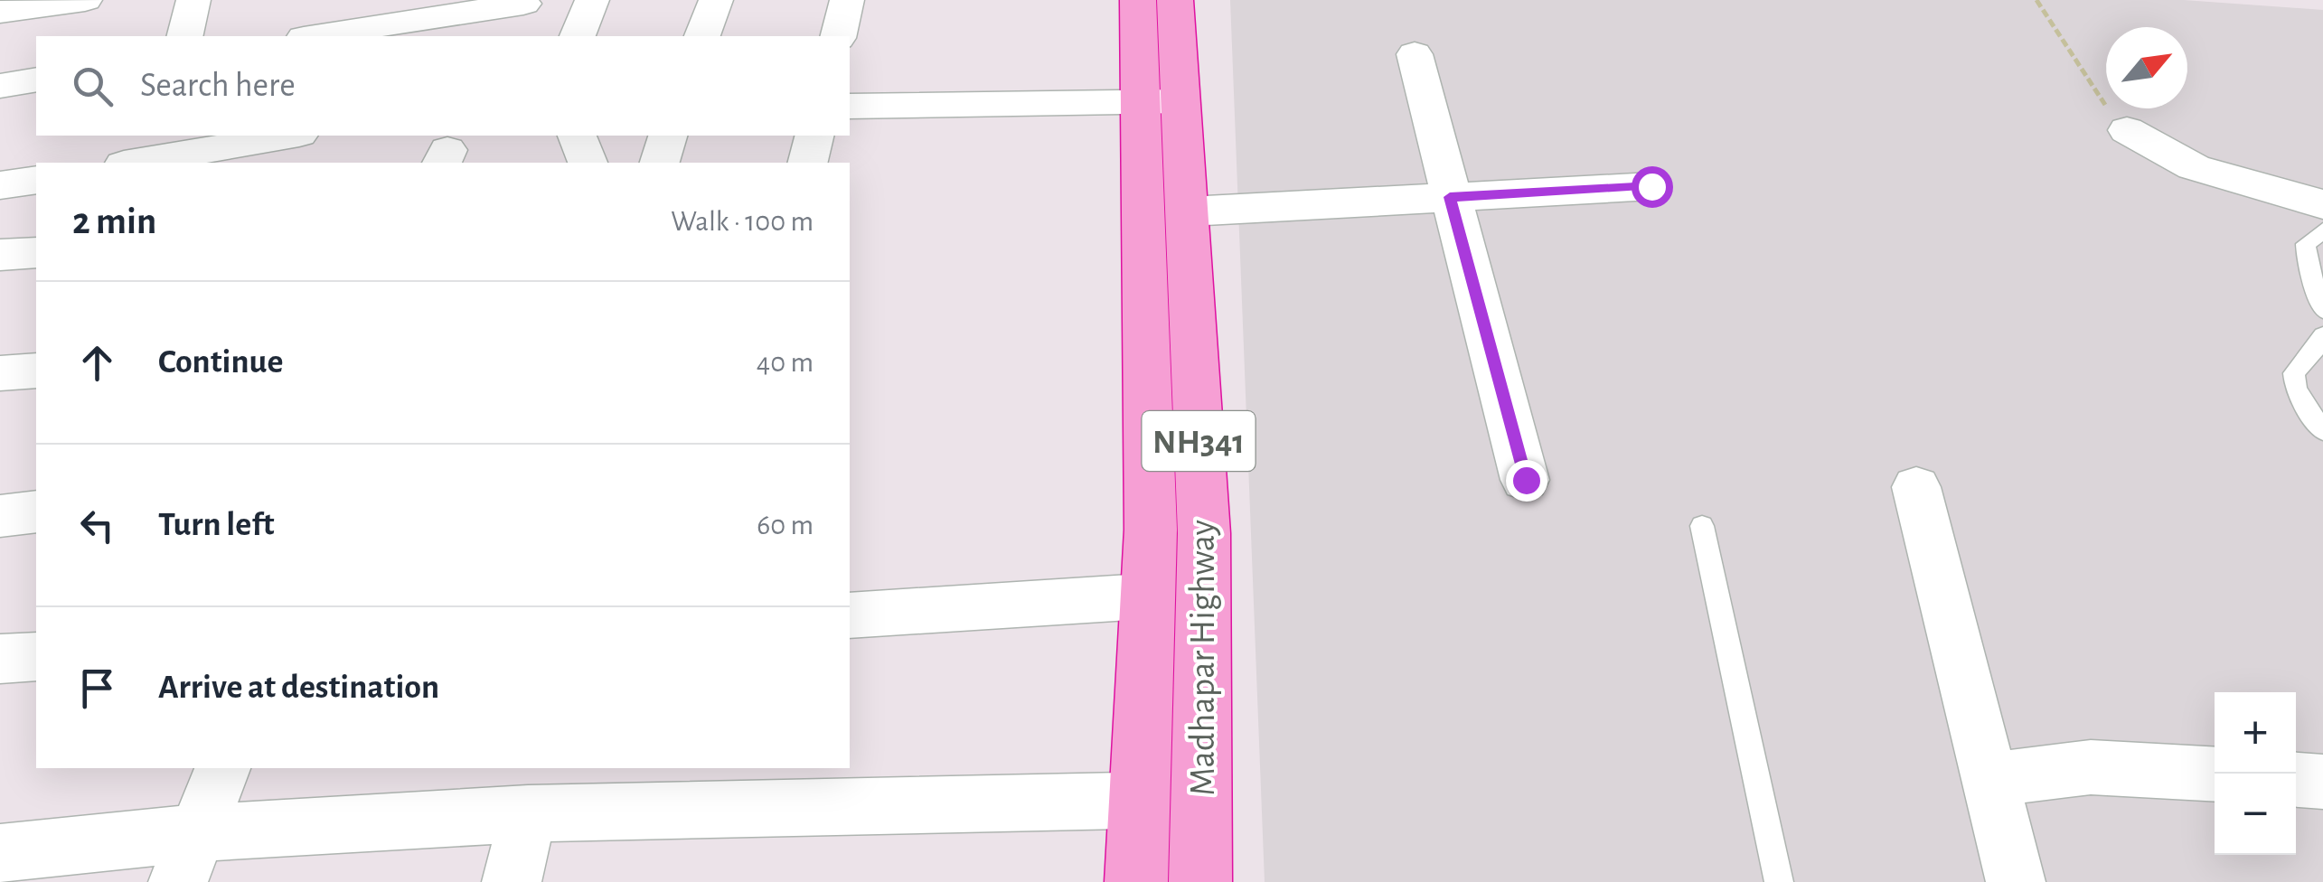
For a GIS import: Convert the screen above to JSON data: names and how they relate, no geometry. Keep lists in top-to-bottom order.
{
  "streets": {
    "highway": ["NH341", "Madhapar Highway"]
  },
  "north": "top right",
  "page": {
    "search": "Search here",
    "heading": ["2 min", "Walk · 100 m"],
    "list": [
      ["Continue", "40 m"],
      ["Turn left", "60 m"],
      "Arrive at destination"
    ],
    "map_buttons": ["+", "−"]
  }
}
